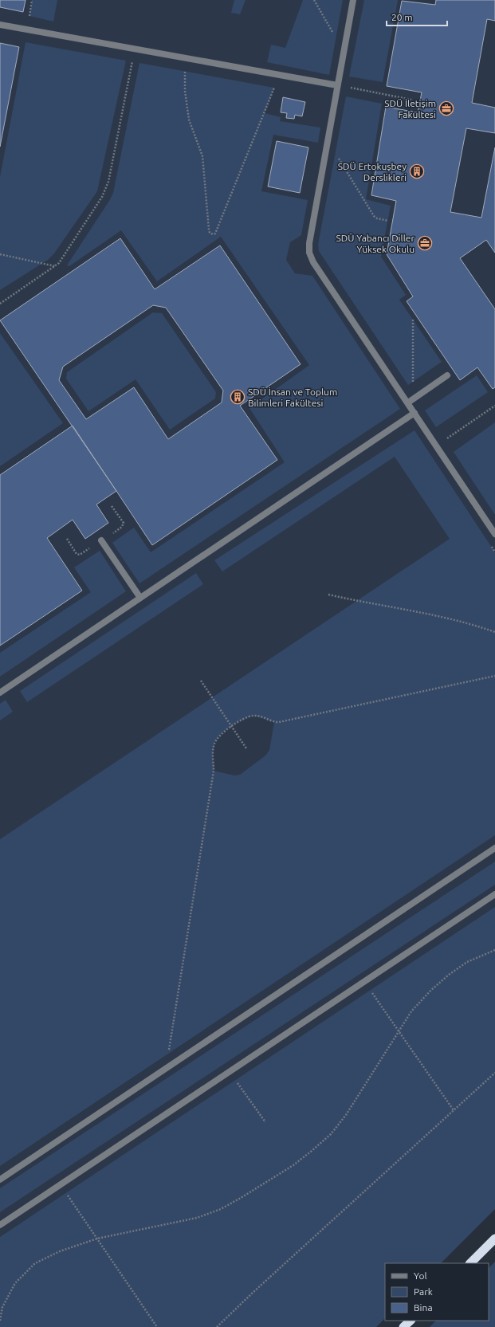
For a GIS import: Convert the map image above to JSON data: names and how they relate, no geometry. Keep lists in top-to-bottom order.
{
  "places": {
    "office": ["SDÜ İletişim Fakültesi", "SDÜ Yabancı Diller Yüksek Okulu"],
    "building": ["SDÜ Ertokuşbey Derslikleri", "SDÜ İnsan ve Toplum Bilimleri Fakültesi"]
  },
  "legend": ["Yol", "Park", "Bina"],
  "scale_bar": "20 m"
}
